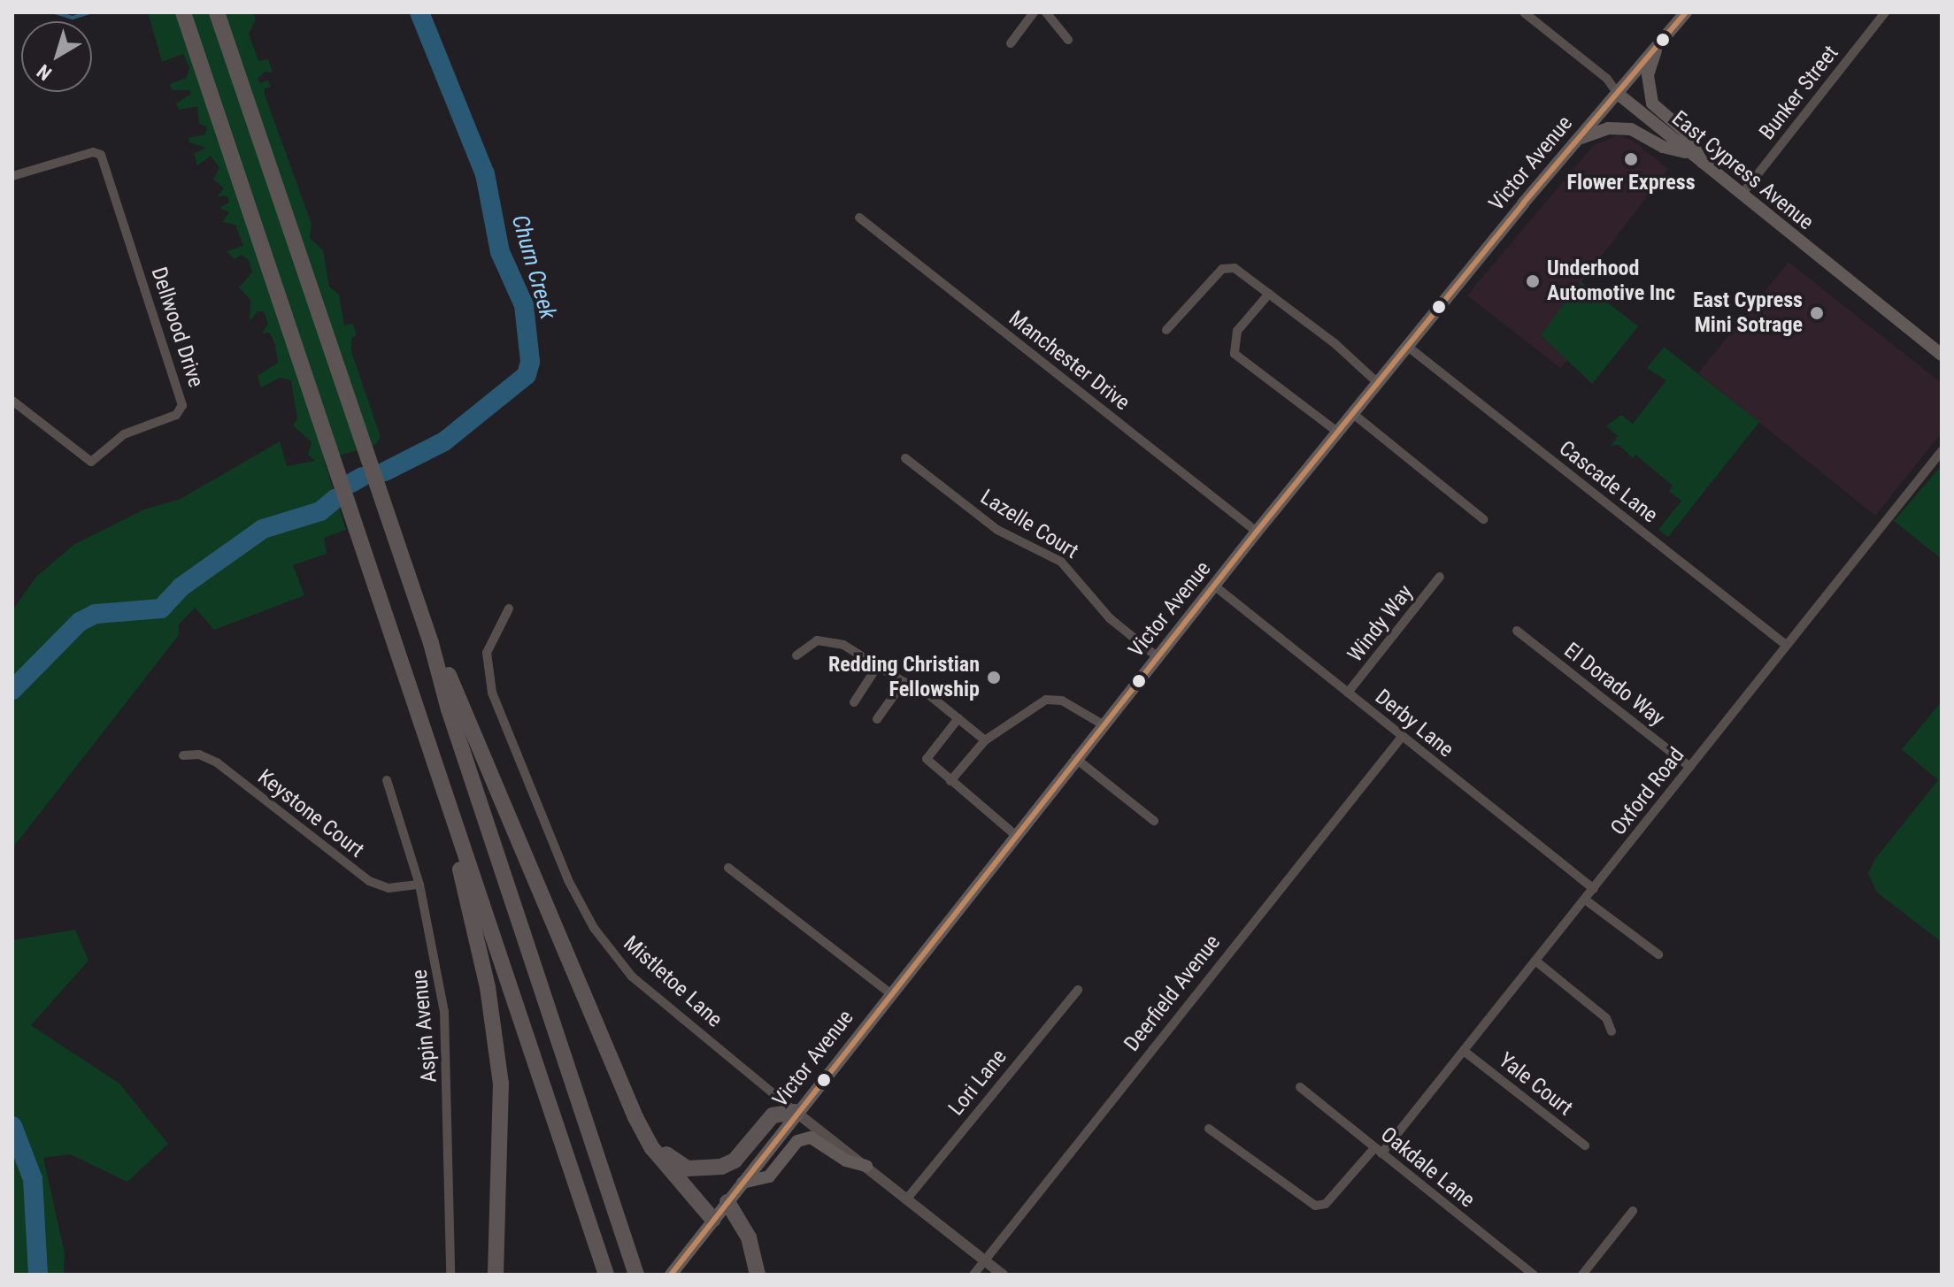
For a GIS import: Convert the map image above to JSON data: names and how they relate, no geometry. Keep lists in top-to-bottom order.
{
  "streets": {
    "main road": ["Victor Avenue", "East Cypress Avenue"],
    "street": [
      "Bunker Street",
      "Dellwood Drive",
      "Manchester Drive",
      "Cascade Lane",
      "Lazelle Court",
      "Windy Way",
      "El Dorado Way",
      "Derby Lane",
      "Oxford Road",
      "Keystone Court",
      "Mistletoe Lane",
      "Deerfield Avenue",
      "Aspin Avenue",
      "Lori Lane",
      "Yale Court",
      "Oakdale Lane"
    ]
  },
  "crossings": [
    ["Bunker Street", "East Cypress Avenue"],
    ["Victor Avenue", "East Cypress Avenue"],
    ["Victor Avenue", "Manchester Drive"],
    ["Victor Avenue", "Cascade Lane"],
    ["Victor Avenue", "Lazelle Court"],
    ["Victor Avenue", "Derby Lane"],
    ["Victor Avenue", "Mistletoe Lane"],
    ["Cascade Lane", "Oxford Road"],
    ["Windy Way", "Derby Lane"],
    ["El Dorado Way", "Oxford Road"],
    ["Derby Lane", "Oxford Road"],
    ["Derby Lane", "Deerfield Avenue"],
    ["Oxford Road", "Yale Court"],
    ["Oxford Road", "Oakdale Lane"],
    ["Keystone Court", "Aspin Avenue"],
    ["Mistletoe Lane", "Deerfield Avenue"],
    ["Mistletoe Lane", "Lori Lane"]
  ],
  "water": ["Churn Creek"],
  "places": [
    "Flower Express",
    "Underhood Automotive Inc",
    "East Cypress Mini Sotrage",
    "Redding Christian Fellowship"
  ],
  "north": "bottom left"
}
